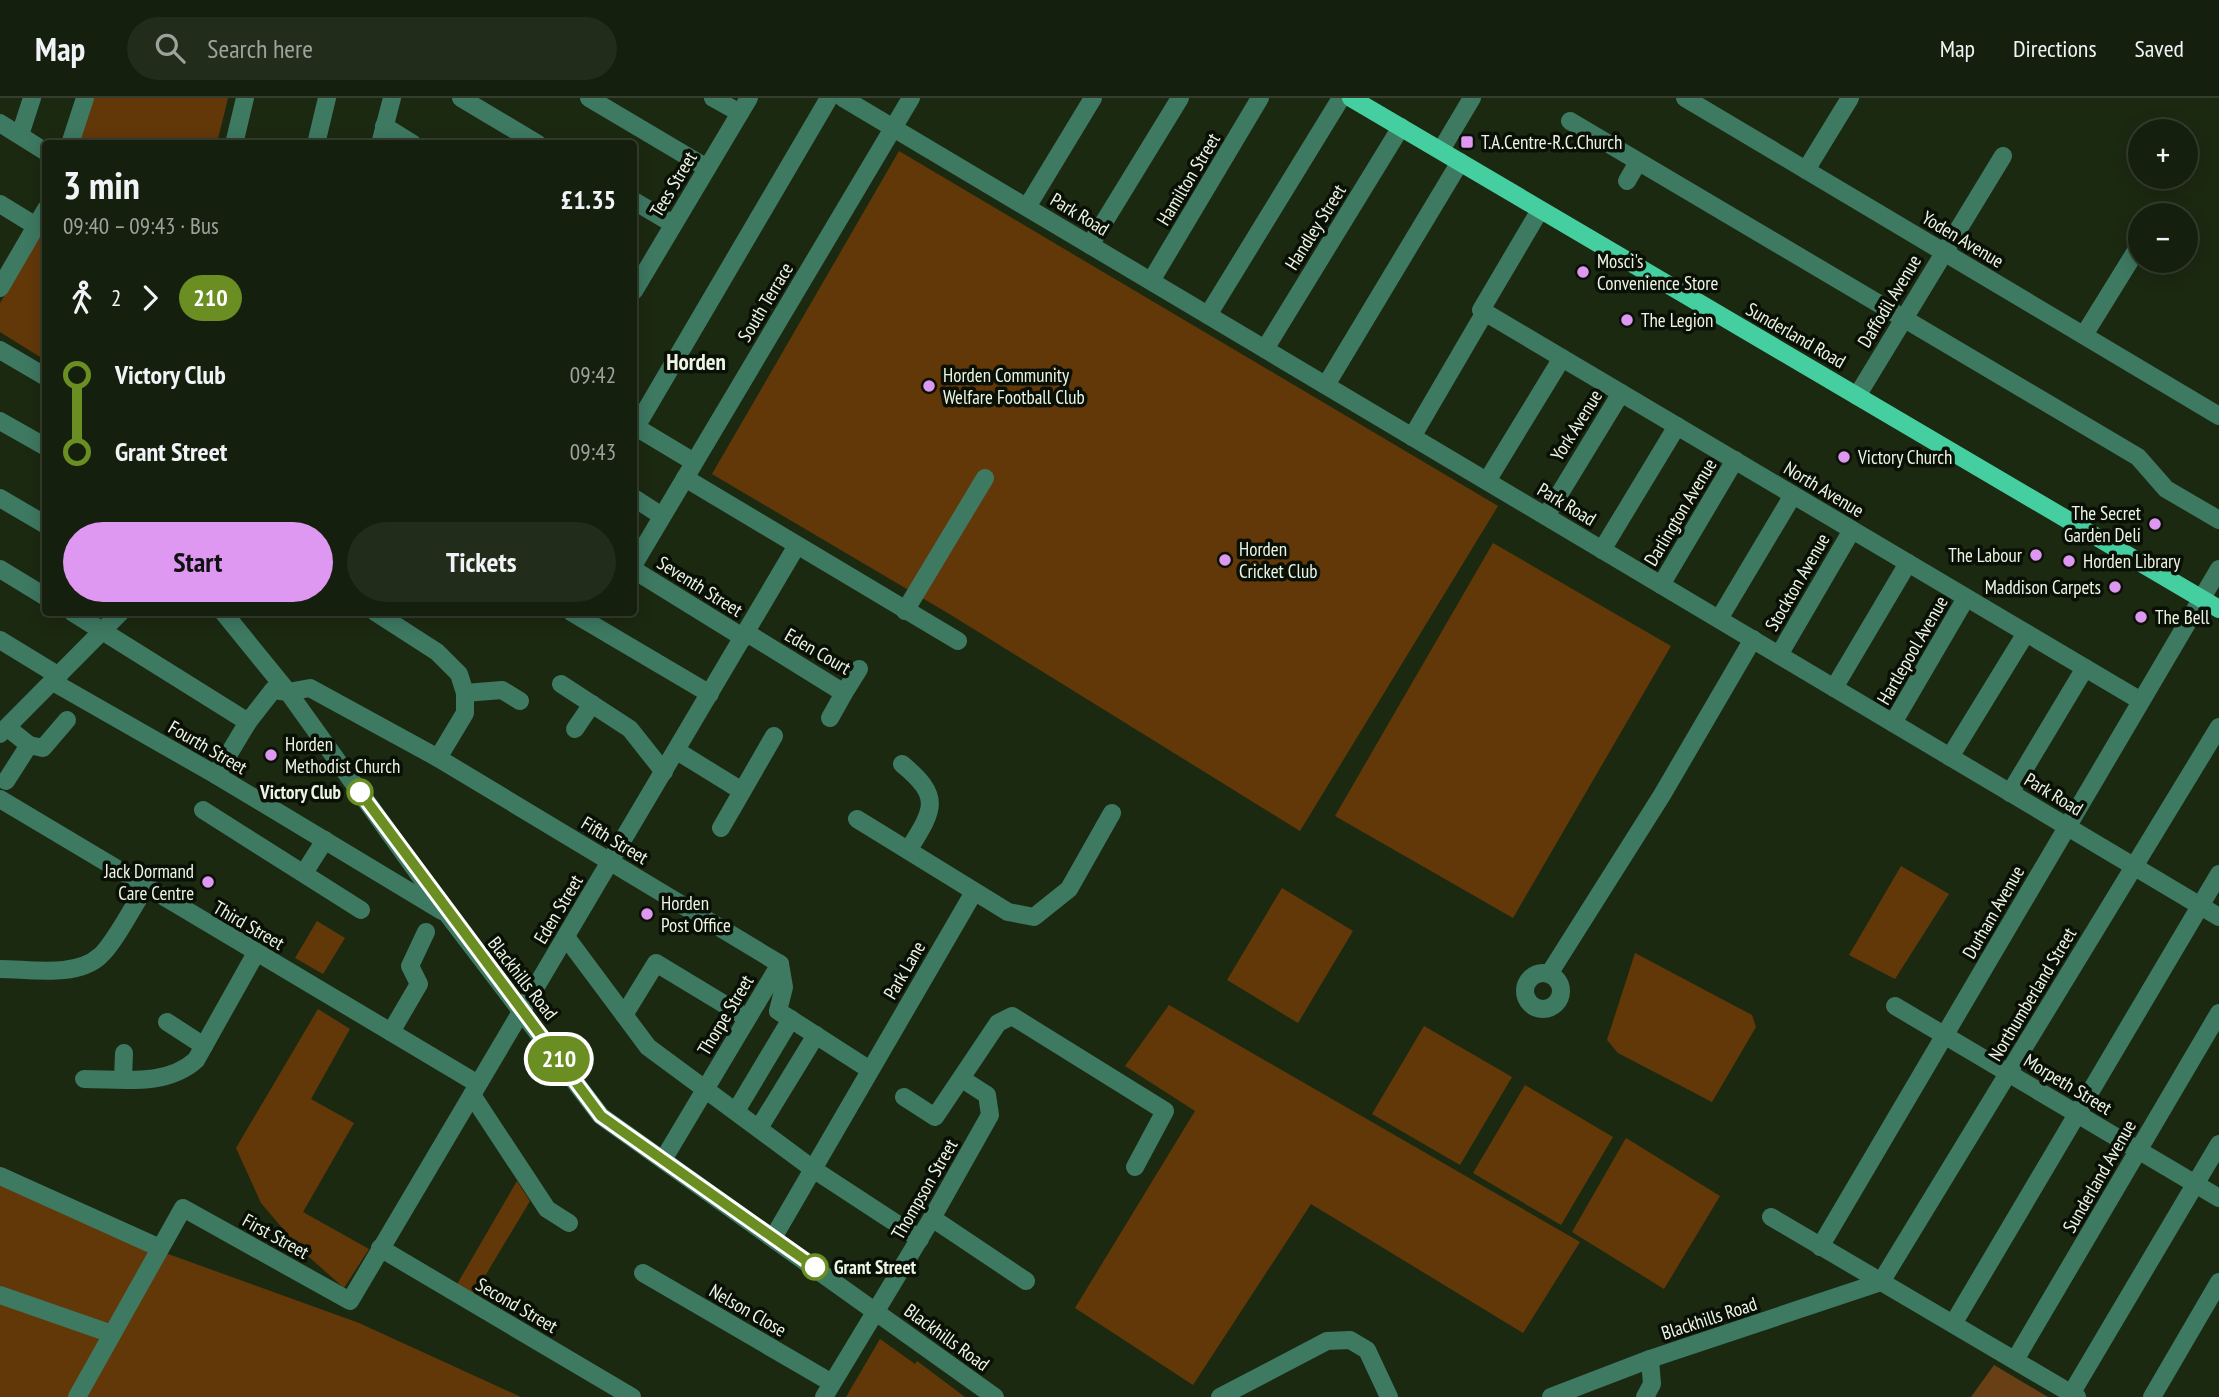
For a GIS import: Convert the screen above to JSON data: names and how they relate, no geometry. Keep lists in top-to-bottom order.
{
  "streets": {
    "main road": ["Sunderland Road"],
    "street": [
      "Hamilton Street",
      "Tees Street",
      "Park Road",
      "Handley Street",
      "Yoden Avenue",
      "Daffodil Avenue",
      "South Terrace",
      "York Avenue",
      "North Avenue",
      "Darlington Avenue",
      "Stockton Avenue",
      "Seventh Street",
      "Hartlepool Avenue",
      "Eden Court",
      "Fourth Street",
      "Fifth Street",
      "Eden Street",
      "Durham Avenue",
      "Third Street",
      "Park Lane",
      "Blackhills Road",
      "Northumberland Street",
      "Thorpe Street",
      "Morpeth Street",
      "Sunderland Avenue",
      "Thompson Street",
      "First Street",
      "Second Street",
      "Nelson Close"
    ]
  },
  "crossings": [
    ["Hamilton Street", "Park Road"],
    ["Park Road", "Handley Street"],
    ["Park Road", "South Terrace"],
    ["Park Road", "York Avenue"],
    ["Park Road", "Darlington Avenue"],
    ["Park Road", "Stockton Avenue"],
    ["Park Road", "Hartlepool Avenue"],
    ["Park Road", "Durham Avenue"],
    ["Park Road", "Northumberland Street"],
    ["Handley Street", "Sunderland Road"],
    ["Yoden Avenue", "Daffodil Avenue"],
    ["Daffodil Avenue", "Sunderland Road"],
    ["Sunderland Road", "Durham Avenue"],
    ["York Avenue", "North Avenue"],
    ["North Avenue", "Darlington Avenue"],
    ["North Avenue", "Stockton Avenue"],
    ["North Avenue", "Hartlepool Avenue"],
    ["North Avenue", "Durham Avenue"],
    ["Seventh Street", "Eden Court"],
    ["Seventh Street", "Eden Street"],
    ["Eden Court", "Eden Street"],
    ["Fourth Street", "Blackhills Road"],
    ["Fifth Street", "Eden Street"],
    ["Fifth Street", "Blackhills Road"],
    ["Fifth Street", "Thorpe Street"],
    ["Eden Street", "Third Street"],
    ["Eden Street", "Blackhills Road"],
    ["Eden Street", "First Street"],
    ["Eden Street", "Second Street"],
    ["Durham Avenue", "Morpeth Street"],
    ["Blackhills Road", "Northumberland Street"],
    ["Blackhills Road", "Thorpe Street"],
    ["Blackhills Road", "Thompson Street"],
    ["Northumberland Street", "Morpeth Street"],
    ["Morpeth Street", "Sunderland Avenue"],
    ["Thompson Street", "Nelson Close"]
  ],
  "districts": ["Horden"],
  "places": {
    "transit": ["T.A.Centre-R.C.Church"],
    "other": [
      "Mosci's Convenience Store",
      "The Legion",
      "Horden Community Welfare Football Club",
      "Victory Church",
      "The Secret Garden Deli",
      "The Labour",
      "Horden Cricket Club",
      "Horden Library",
      "Maddison Carpets",
      "The Bell",
      "Horden Methodist Church",
      "Victory Club",
      "Jack Dormand Care Centre",
      "Horden Post Office",
      "Grant Street"
    ]
  },
  "lines": ["bus line 210"],
  "page": {
    "header": "Map",
    "search": "Search here",
    "nav": ["Map", "Directions", "Saved"],
    "on_map": "210",
    "map_buttons": ["+", "−"],
    "heading": ["3 min", "09:40 – 09:43 · Bus", "£1.35"],
    "legs": ["2", "210"],
    "list": [
      {
        "name": "Victory Club",
        "value": "09:42"
      },
      {
        "name": "Grant Street",
        "value": "09:43"
      }
    ],
    "buttons": ["Start", "Tickets"]
  }
}
